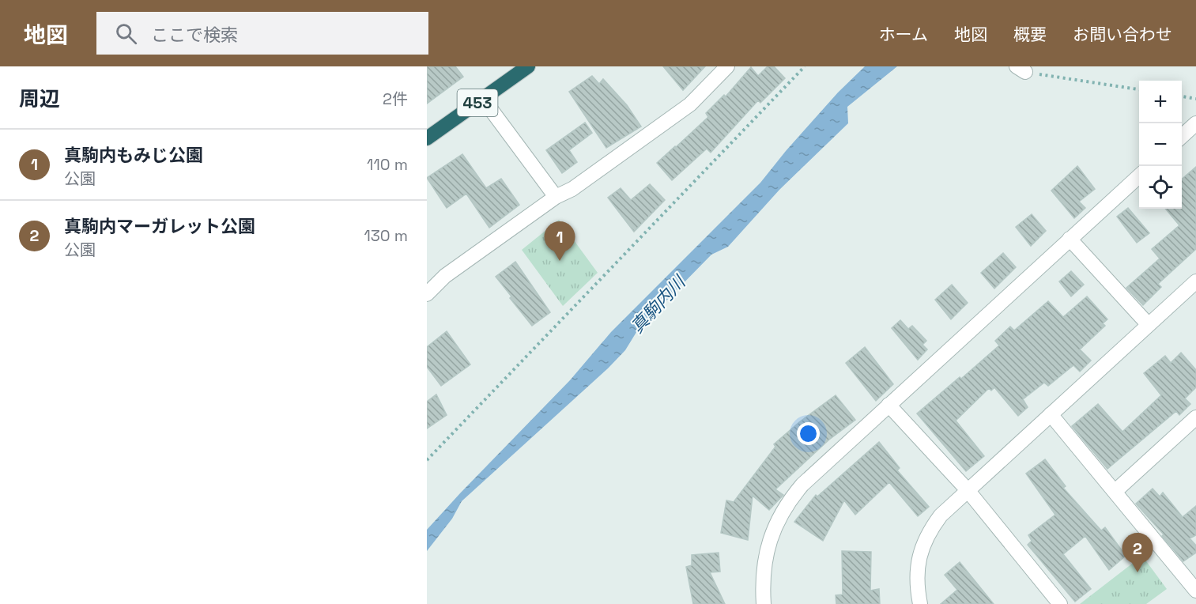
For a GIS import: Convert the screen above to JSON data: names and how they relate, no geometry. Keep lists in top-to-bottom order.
{
  "streets": {
    "highway": ["453"]
  },
  "water": ["真駒内川"],
  "page": {
    "header": "地図",
    "search": "ここで検索",
    "nav": [
      "ホーム",
      "地図",
      "概要",
      "お問い合わせ"
    ],
    "heading": ["周辺", "2件"],
    "map_buttons": ["+", "−"],
    "list": [
      {
        "mark": "1",
        "name": "真駒内もみじ公園",
        "note": "公園",
        "value": "110 m"
      },
      {
        "mark": "2",
        "name": "真駒内マーガレット公園",
        "note": "公園",
        "value": "130 m"
      }
    ],
    "pins": ["1", "2"]
  }
}
